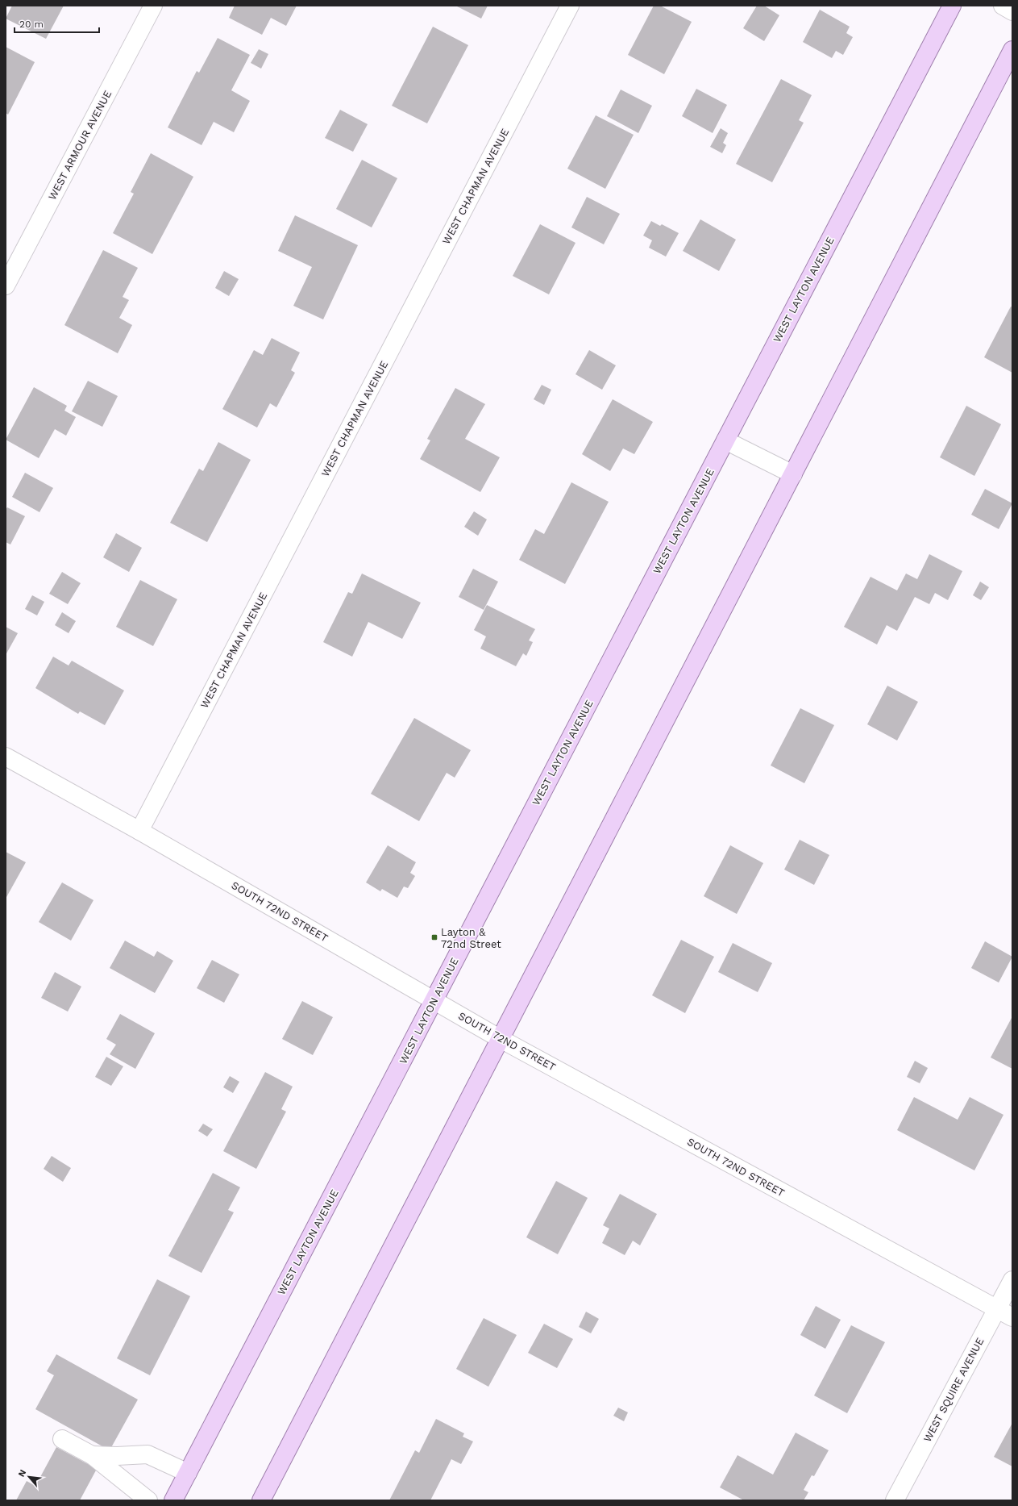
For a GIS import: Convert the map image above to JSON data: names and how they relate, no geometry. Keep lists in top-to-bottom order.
{
  "streets": {
    "main road": ["WEST LAYTON AVENUE"],
    "street": [
      "WEST ARMOUR AVENUE",
      "WEST CHAPMAN AVENUE",
      "SOUTH 72ND STREET",
      "WEST SQUIRE AVENUE"
    ]
  },
  "crossings": [
    ["WEST CHAPMAN AVENUE", "SOUTH 72ND STREET"],
    ["WEST LAYTON AVENUE", "SOUTH 72ND STREET"],
    ["SOUTH 72ND STREET", "WEST SQUIRE AVENUE"]
  ],
  "places": {
    "transit": ["Layton & 72nd Street"]
  },
  "scale_bar": "20 m",
  "north": "top left"
}
